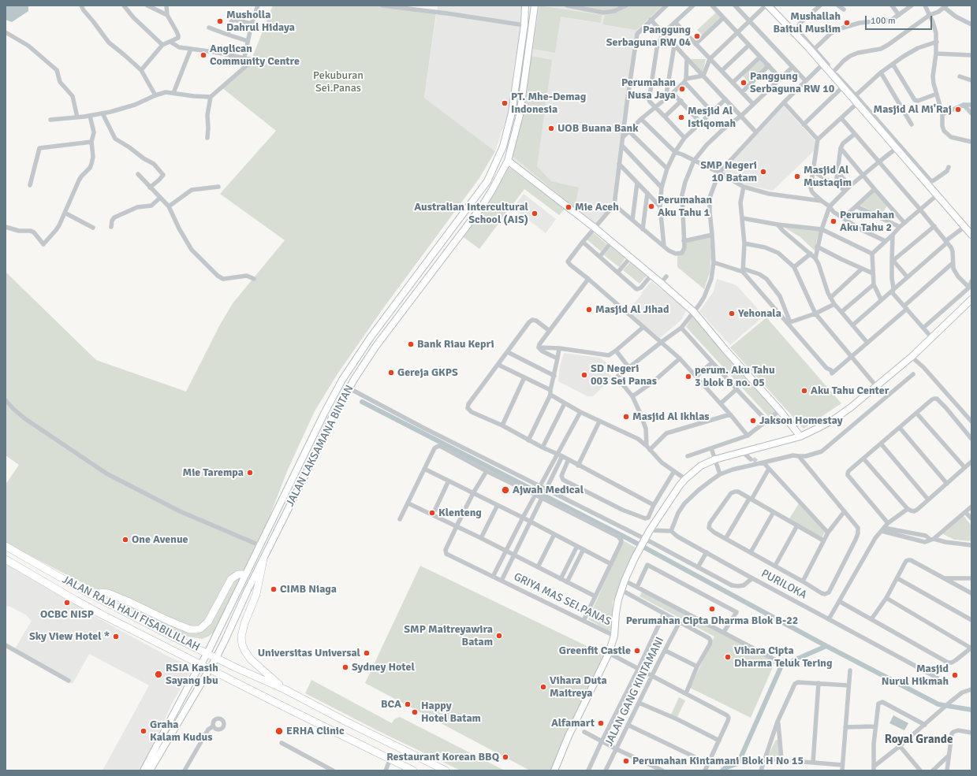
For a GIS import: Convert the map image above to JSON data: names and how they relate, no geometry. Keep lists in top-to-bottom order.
{
  "streets": {
    "main road": ["JALAN LAKSAMANA BINTAN", "JALAN RAJA HAJI FISABILILLAH"],
    "street": ["PURILOKA", "GRIYA MAS SEI.PANAS", "JALAN GANG KINTAMANI"]
  },
  "crossings": [
    ["JALAN LAKSAMANA BINTAN", "JALAN RAJA HAJI FISABILILLAH"],
    ["PURILOKA", "GRIYA MAS SEI.PANAS"]
  ],
  "districts": ["Royal Grande"],
  "parks": ["Pekuburan Sei.Panas"],
  "places": [
    "Musholla Dahrul Hidaya",
    "Mushallah Baitul Muslim",
    "Panggung Serbaguna RW 04",
    "Anglican Community Centre",
    "Panggung Serbaguna RW 10",
    "Perumahan Nusa Jaya",
    "PT. Mhe-Demag Indonesia",
    "Masjid Al Mi'Raj",
    "Mesjid Al Istiqomah",
    "UOB Buana Bank",
    "SMP Negeri 10 Batam",
    "Masjid Al Mustaqim",
    "Perumahan Aku Tahu 1",
    "Mie Aceh",
    "Australian Intercultural School (AIS)",
    "Perumahan Aku Tahu 2",
    "Masjid Al Jihad",
    "Yehonala",
    "Bank Riau Kepri",
    "Gereja GKPS",
    "SD Negeri 003 Sei Panas",
    "perum. Aku Tahu 3 blok B no. 05",
    "Aku Tahu Center",
    "Masjid Al Ikhlas",
    "Jakson Homestay",
    "Mie Tarempa",
    "Ajwah Medical",
    "Klenteng",
    "One Avenue",
    "CIMB Niaga",
    "OCBC NISP",
    "Perumahan Cipta Dharma Blok B-22",
    "SMP Maitreyawira Batam",
    "Sky View Hotel *",
    "Greenfit Castle",
    "Universitas Universal",
    "Vihara Cipta Dharma Teluk Tering",
    "Sydney Hotel",
    "RSIA Kasih Sayang Ibu",
    "Masjid Nurul Hikmah",
    "Vihara Duta Maitreya",
    "BCA",
    "Happy Hotel Batam",
    "Alfamart",
    "Graha Kalam Kudus",
    "ERHA Clinic",
    "Restaurant Korean BBQ",
    "Perumahan Kintamani Blok H No 15"
  ],
  "scale_bar": "100 m"
}
